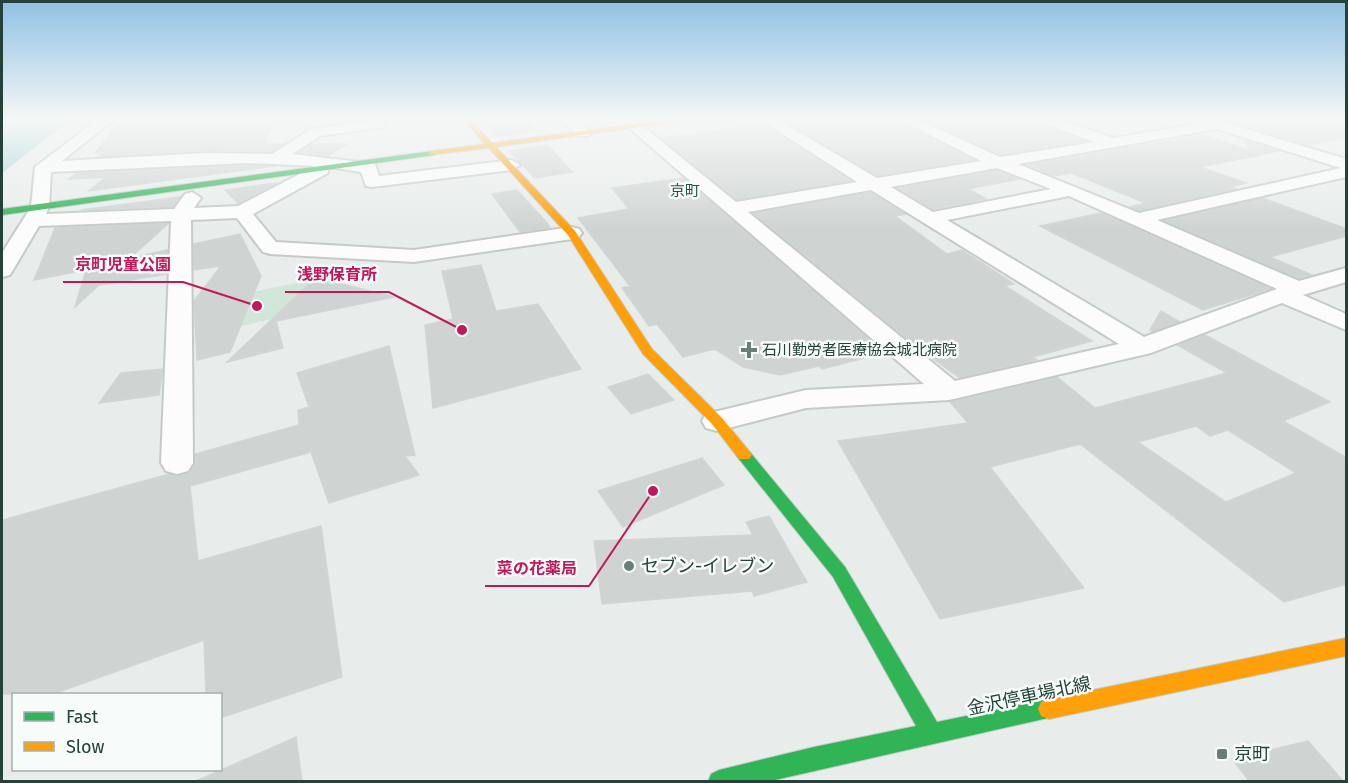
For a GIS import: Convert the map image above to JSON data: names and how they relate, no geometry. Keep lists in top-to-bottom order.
{
  "streets": {
    "street": ["金沢停車場北線"]
  },
  "districts": ["京町"],
  "places": {
    "other": [
      "京町児童公園",
      "浅野保育所",
      "菜の花薬局",
      "セブン-イレブン"
    ],
    "health": ["石川勤労者医療協会城北病院"],
    "transit": ["京町"]
  },
  "legend": ["Fast", "Slow"]
}
